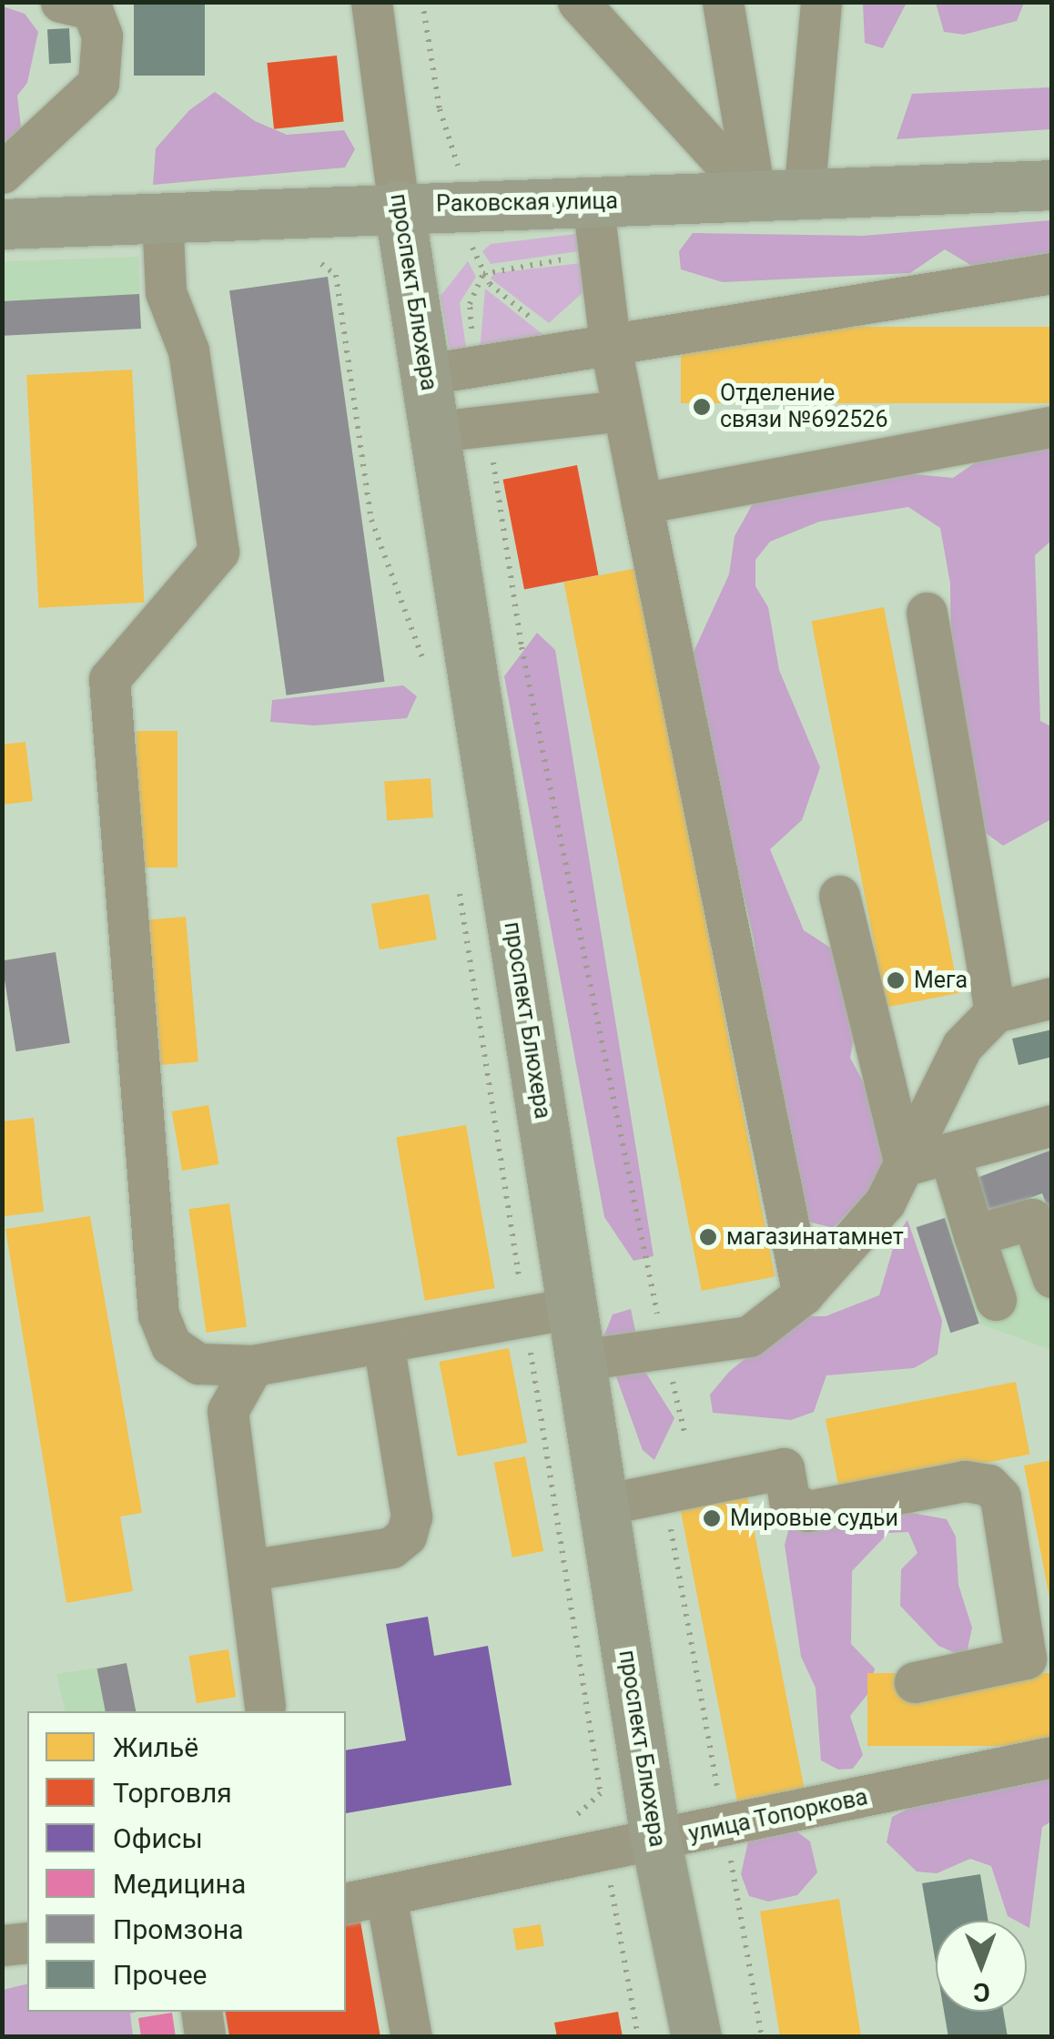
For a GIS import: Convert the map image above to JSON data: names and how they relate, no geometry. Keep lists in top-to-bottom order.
{
  "streets": {
    "main road": ["Раковская улица", "проспект Блюхера"],
    "street": ["улица Топоркова"]
  },
  "crossings": [
    ["Раковская улица", "проспект Блюхера"],
    ["проспект Блюхера", "улица Топоркова"]
  ],
  "places": [
    "Отделение связи №692526",
    "Мега",
    "магазинатамнет",
    "Мировые судьи"
  ],
  "legend": [
    "Жильё",
    "Торговля",
    "Офисы",
    "Медицина",
    "Промзона",
    "Прочее"
  ],
  "north": "bottom"
}
